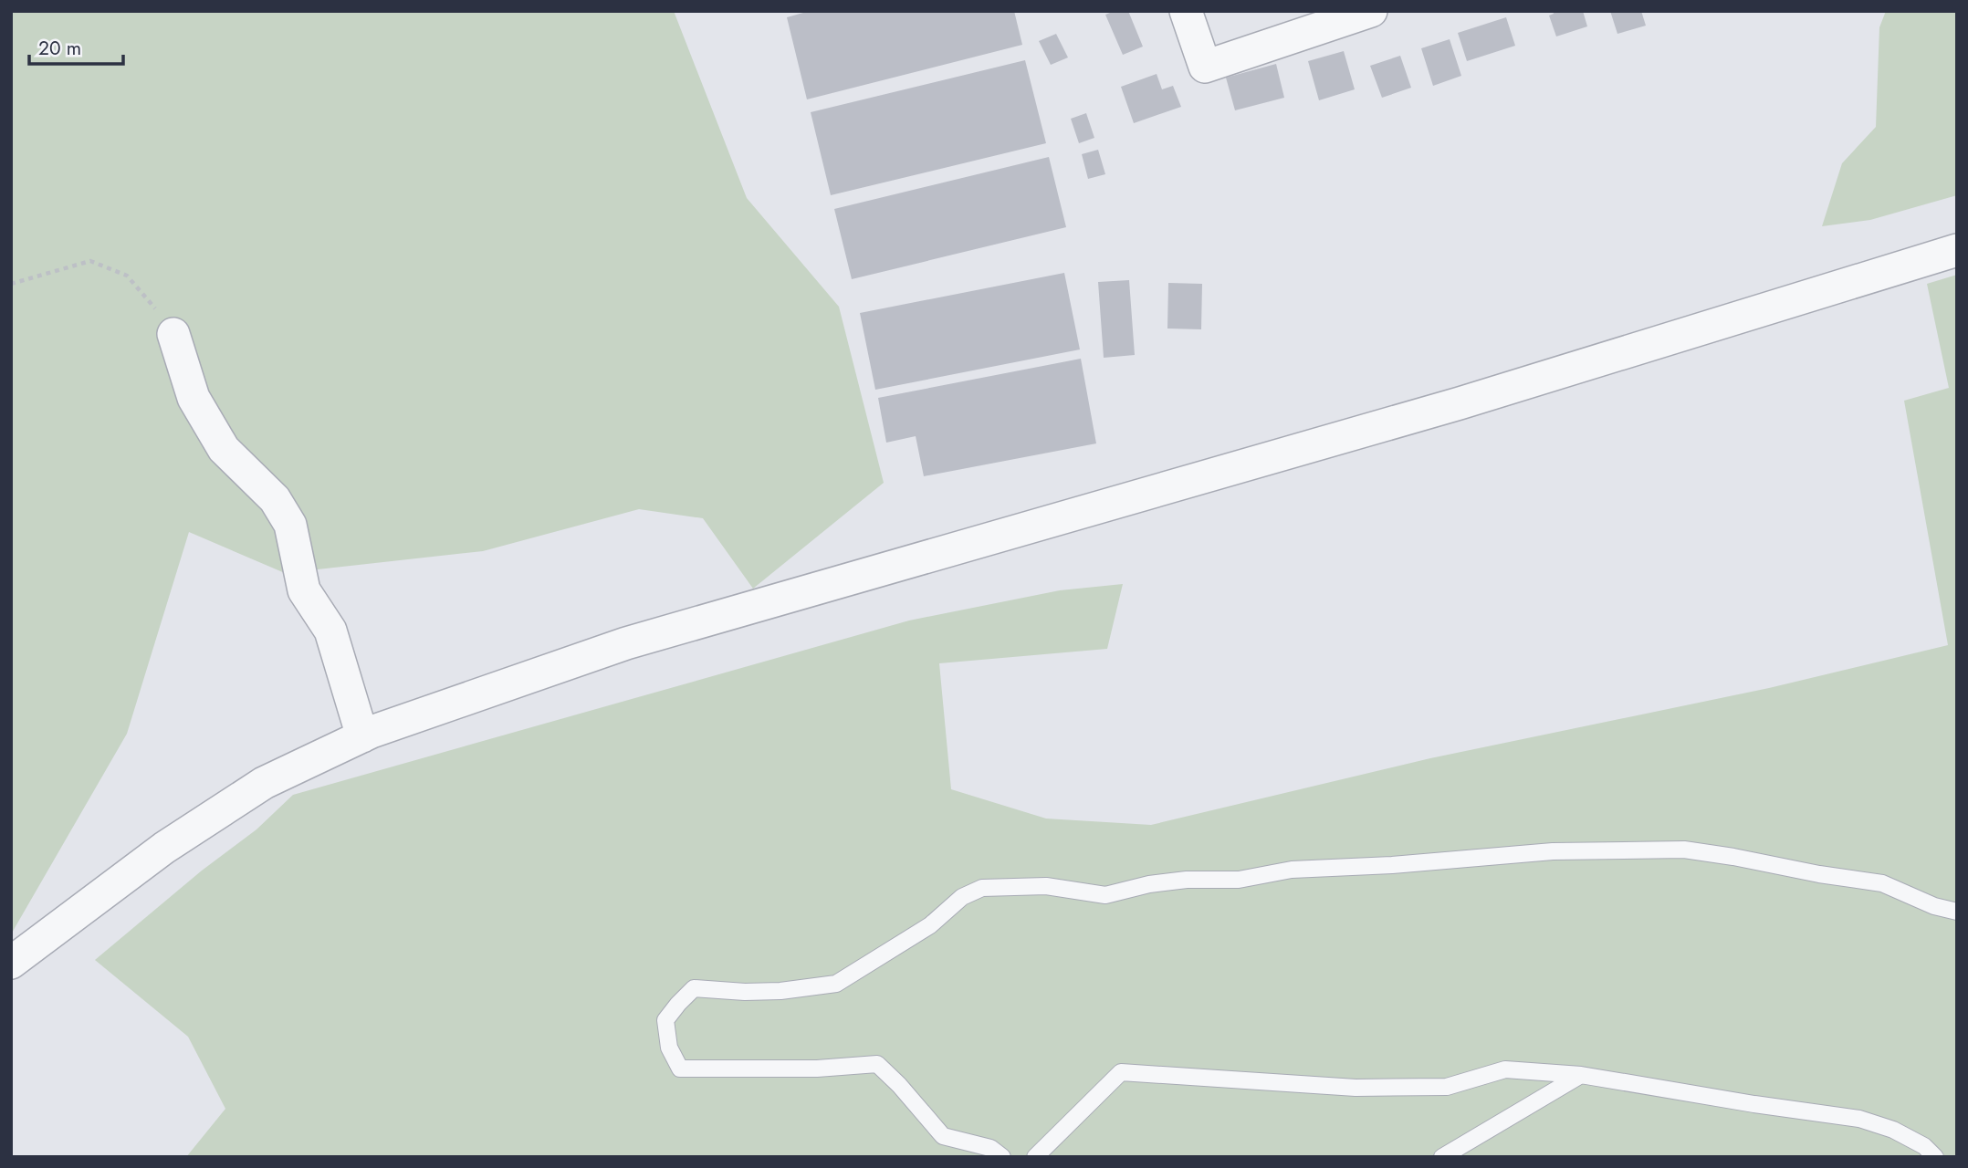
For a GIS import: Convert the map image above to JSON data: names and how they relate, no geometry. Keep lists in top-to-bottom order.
{
  "scale_bar": "20 m"
}
